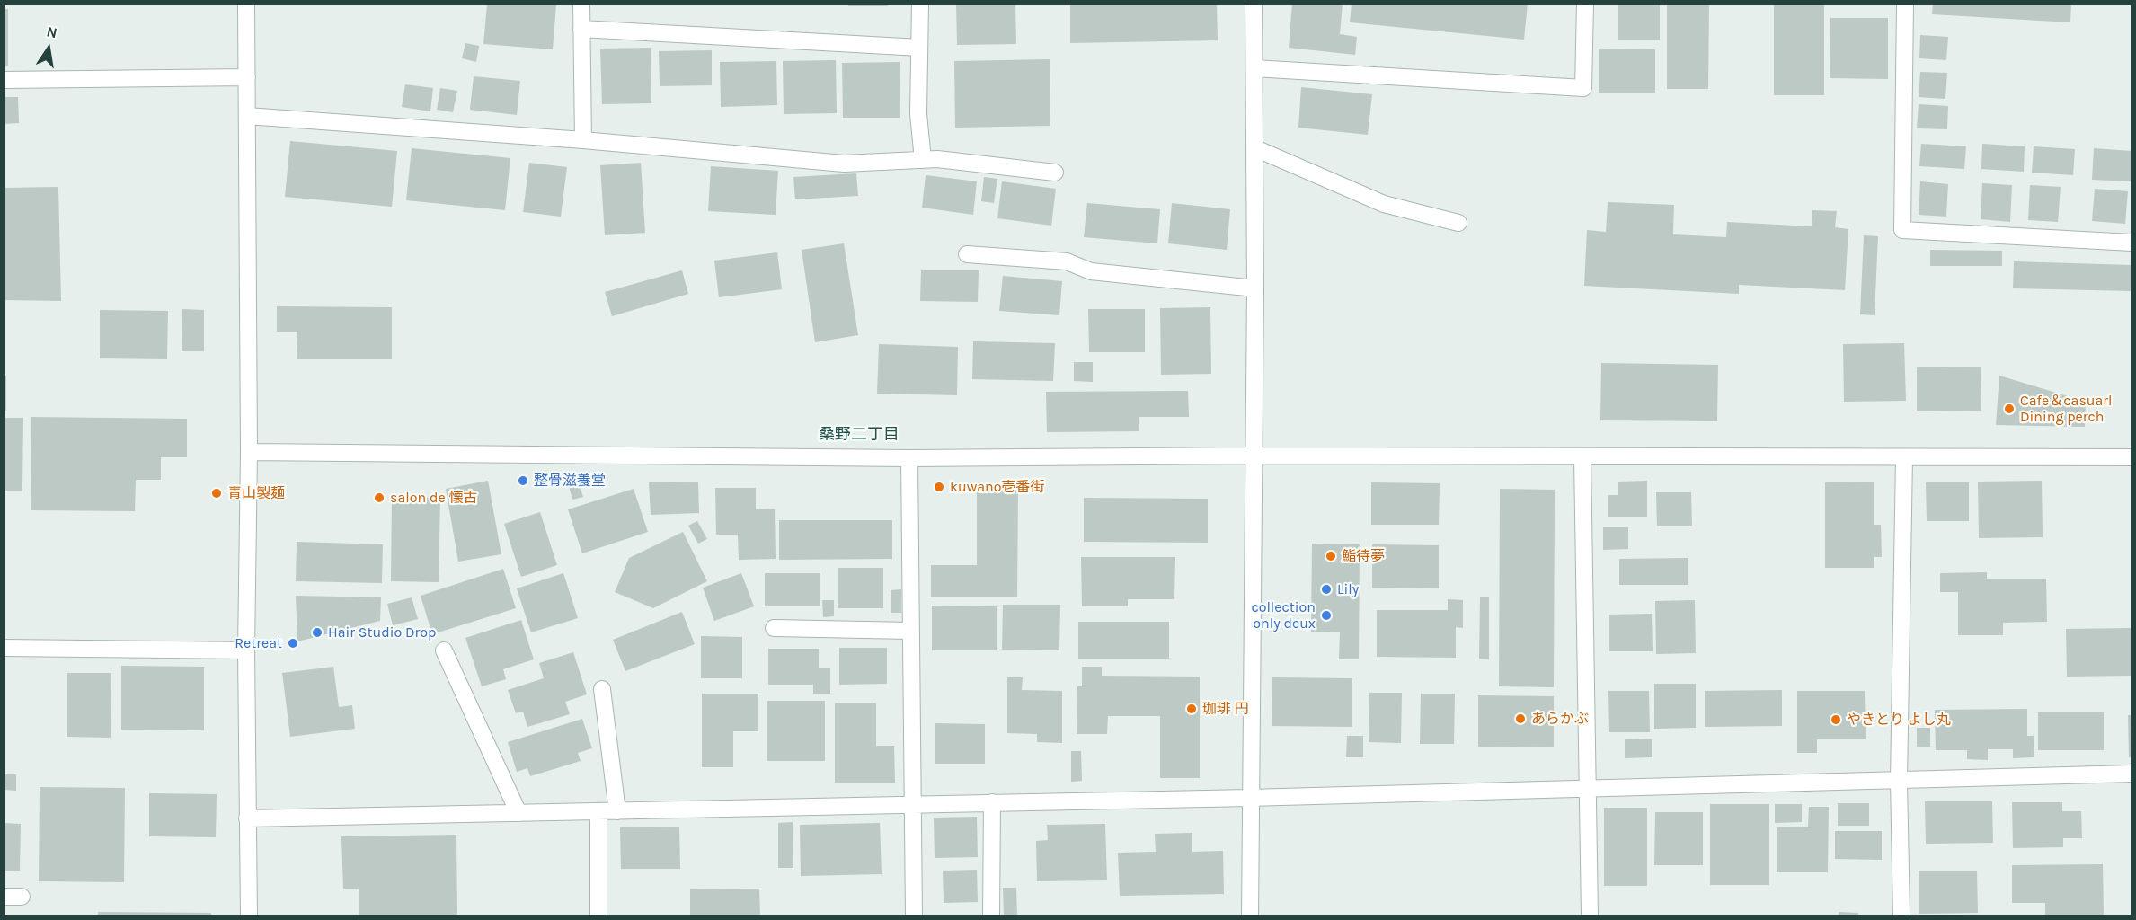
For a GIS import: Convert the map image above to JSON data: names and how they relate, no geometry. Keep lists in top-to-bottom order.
{
  "districts": ["桑野二丁目"],
  "places": [
    "Cafe＆casuarl Dining perch",
    "整骨滋養堂",
    "kuwano壱番街",
    "青山製麺",
    "salon de 懐古",
    "鮨待夢",
    "Lily",
    "collection only deux",
    "Hair Studio Drop",
    "Retreat",
    "珈琲 円",
    "あらかぶ",
    "やきとり よし丸"
  ],
  "north": "top"
}
